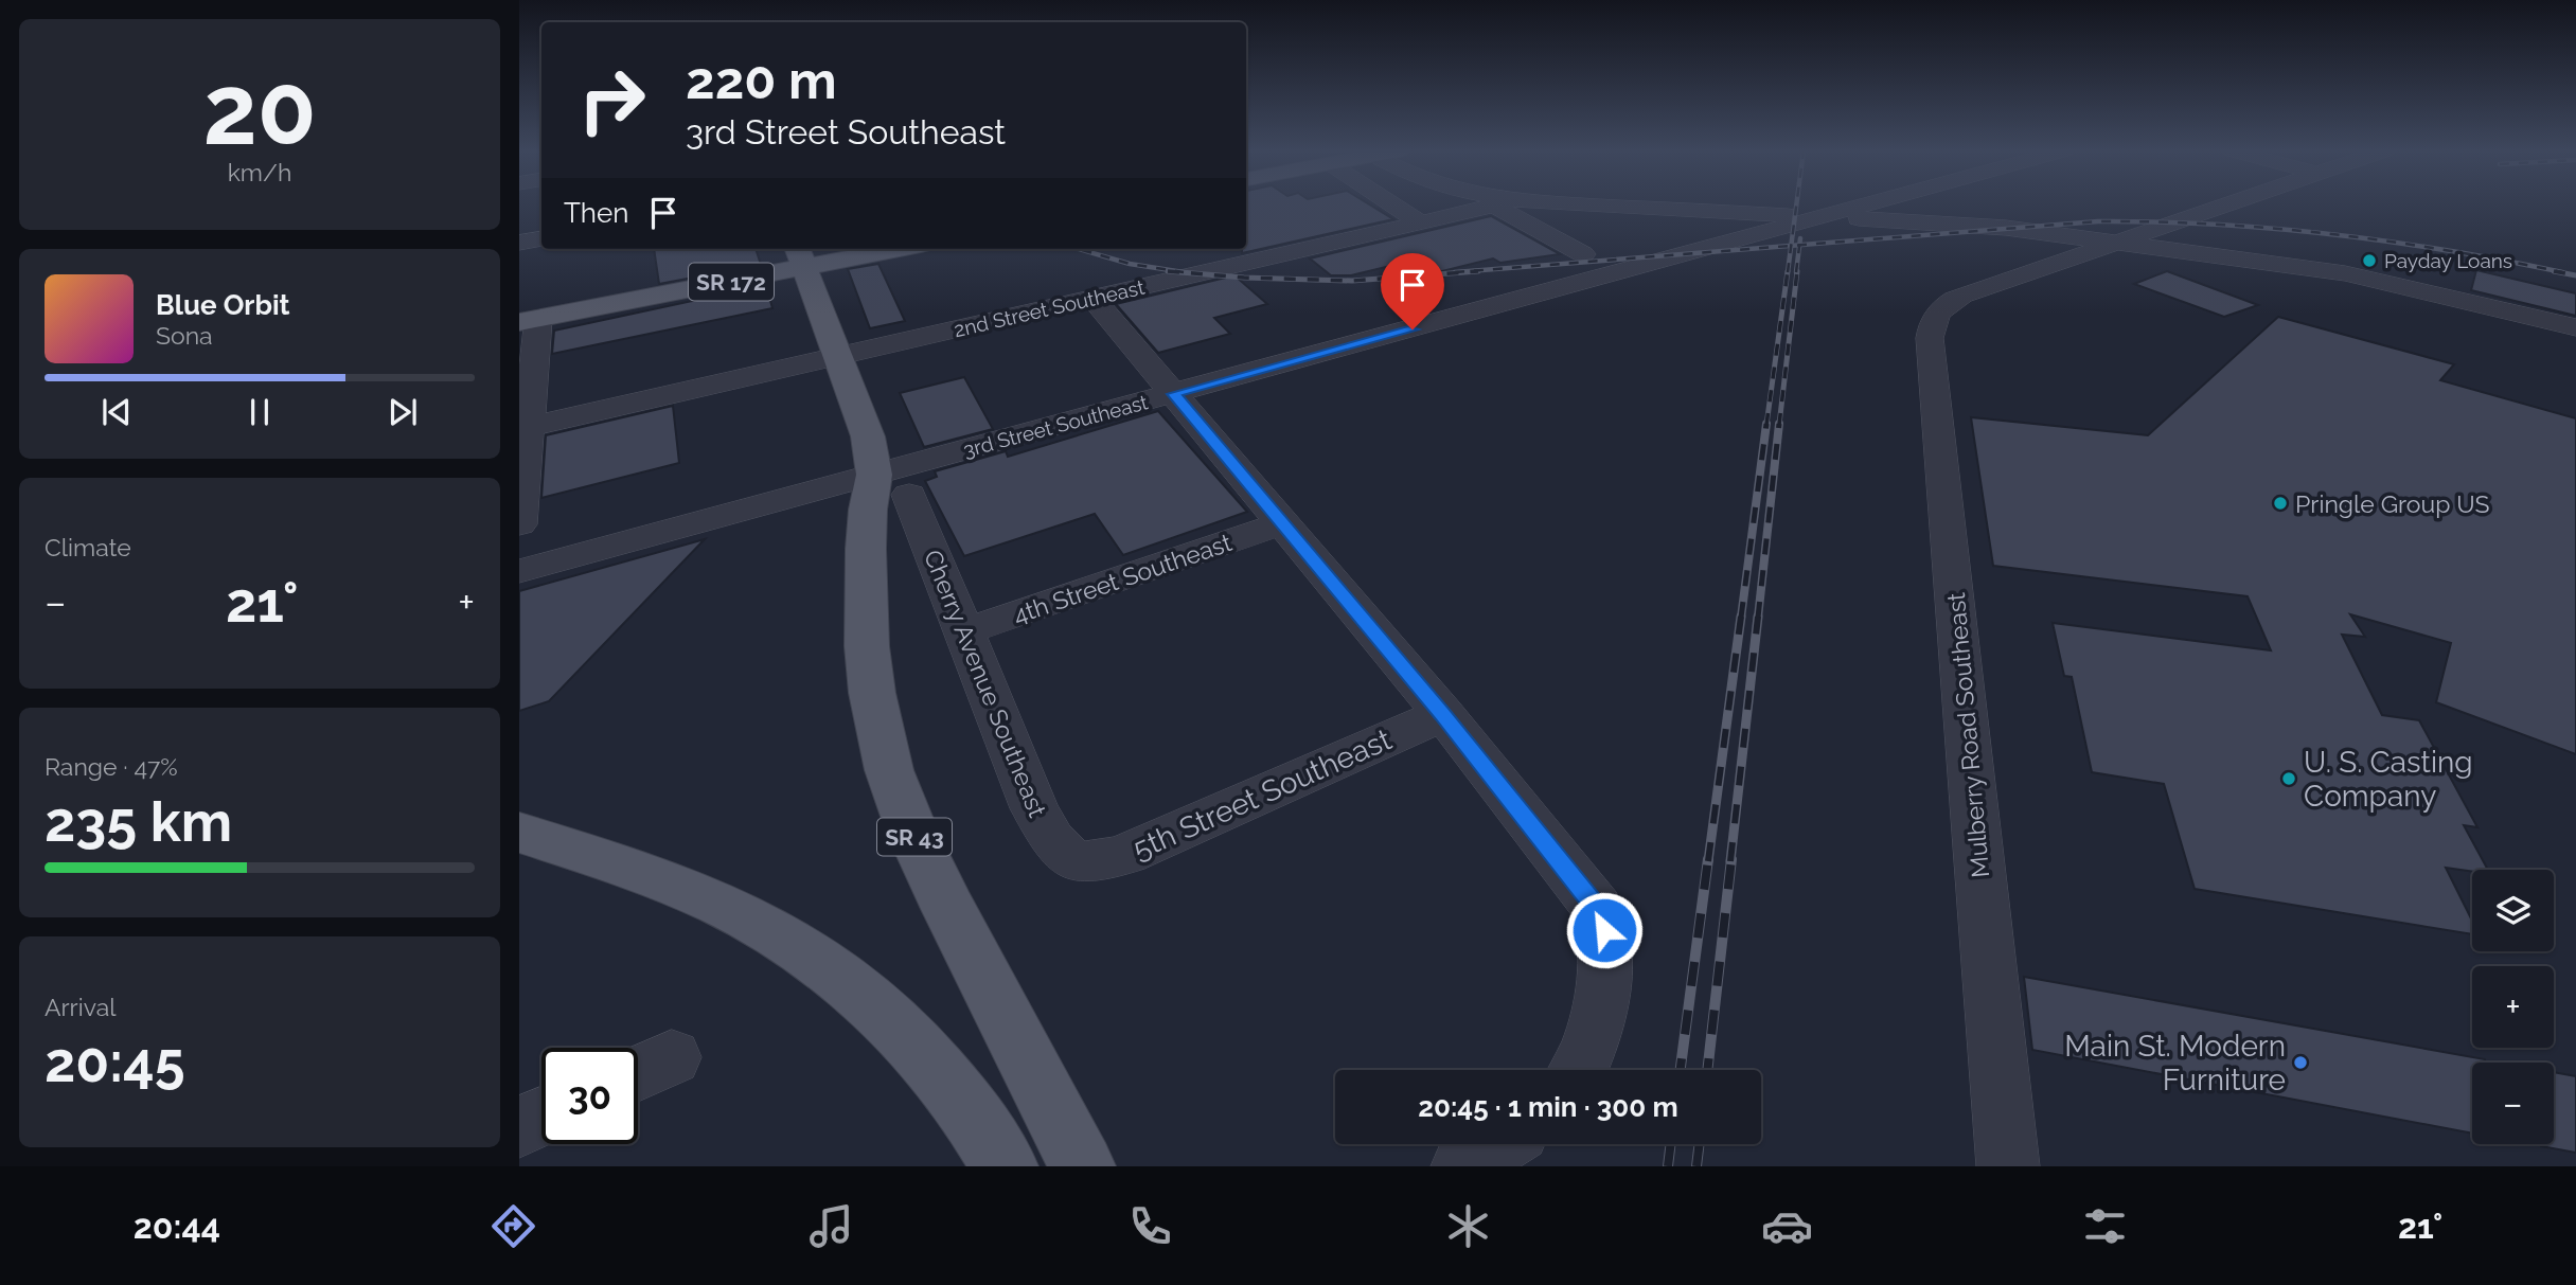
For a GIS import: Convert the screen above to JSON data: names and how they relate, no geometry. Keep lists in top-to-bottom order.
{
  "streets": {
    "main road": ["SR 172", "Cherry Avenue Southeast", "SR 43"],
    "street": [
      "2nd Street Southeast",
      "3rd Street Southeast",
      "4th Street Southeast",
      "Mulberry Road Southeast",
      "5th Street Southeast"
    ]
  },
  "crossings": [
    ["SR 172", "Cherry Avenue Southeast"],
    ["2nd Street Southeast", "Cherry Avenue Southeast"],
    ["3rd Street Southeast", "Cherry Avenue Southeast"],
    ["4th Street Southeast", "Cherry Avenue Southeast"],
    ["Cherry Avenue Southeast", "5th Street Southeast"]
  ],
  "places": [
    "Payday Loans",
    "Pringle Group US",
    "U. S. Casting Company",
    "Main St. Modern Furniture"
  ],
  "page": {
    "tile": [
      ["20", "km/h"],
      "Climate",
      ["Range · 47%", "235 km"],
      ["Arrival", "20:45"]
    ],
    "turn": ["220 m", "3rd Street Southeast"],
    "then": "Then",
    "song": ["Blue Orbit", "Sona"],
    "heat": ["−", "21°", "+"],
    "map_buttons": ["+", "−"],
    "limit": "30",
    "trip": "20:45 · 1 min · 300 m",
    "tabs": ["20:44", "21°"]
  }
}
